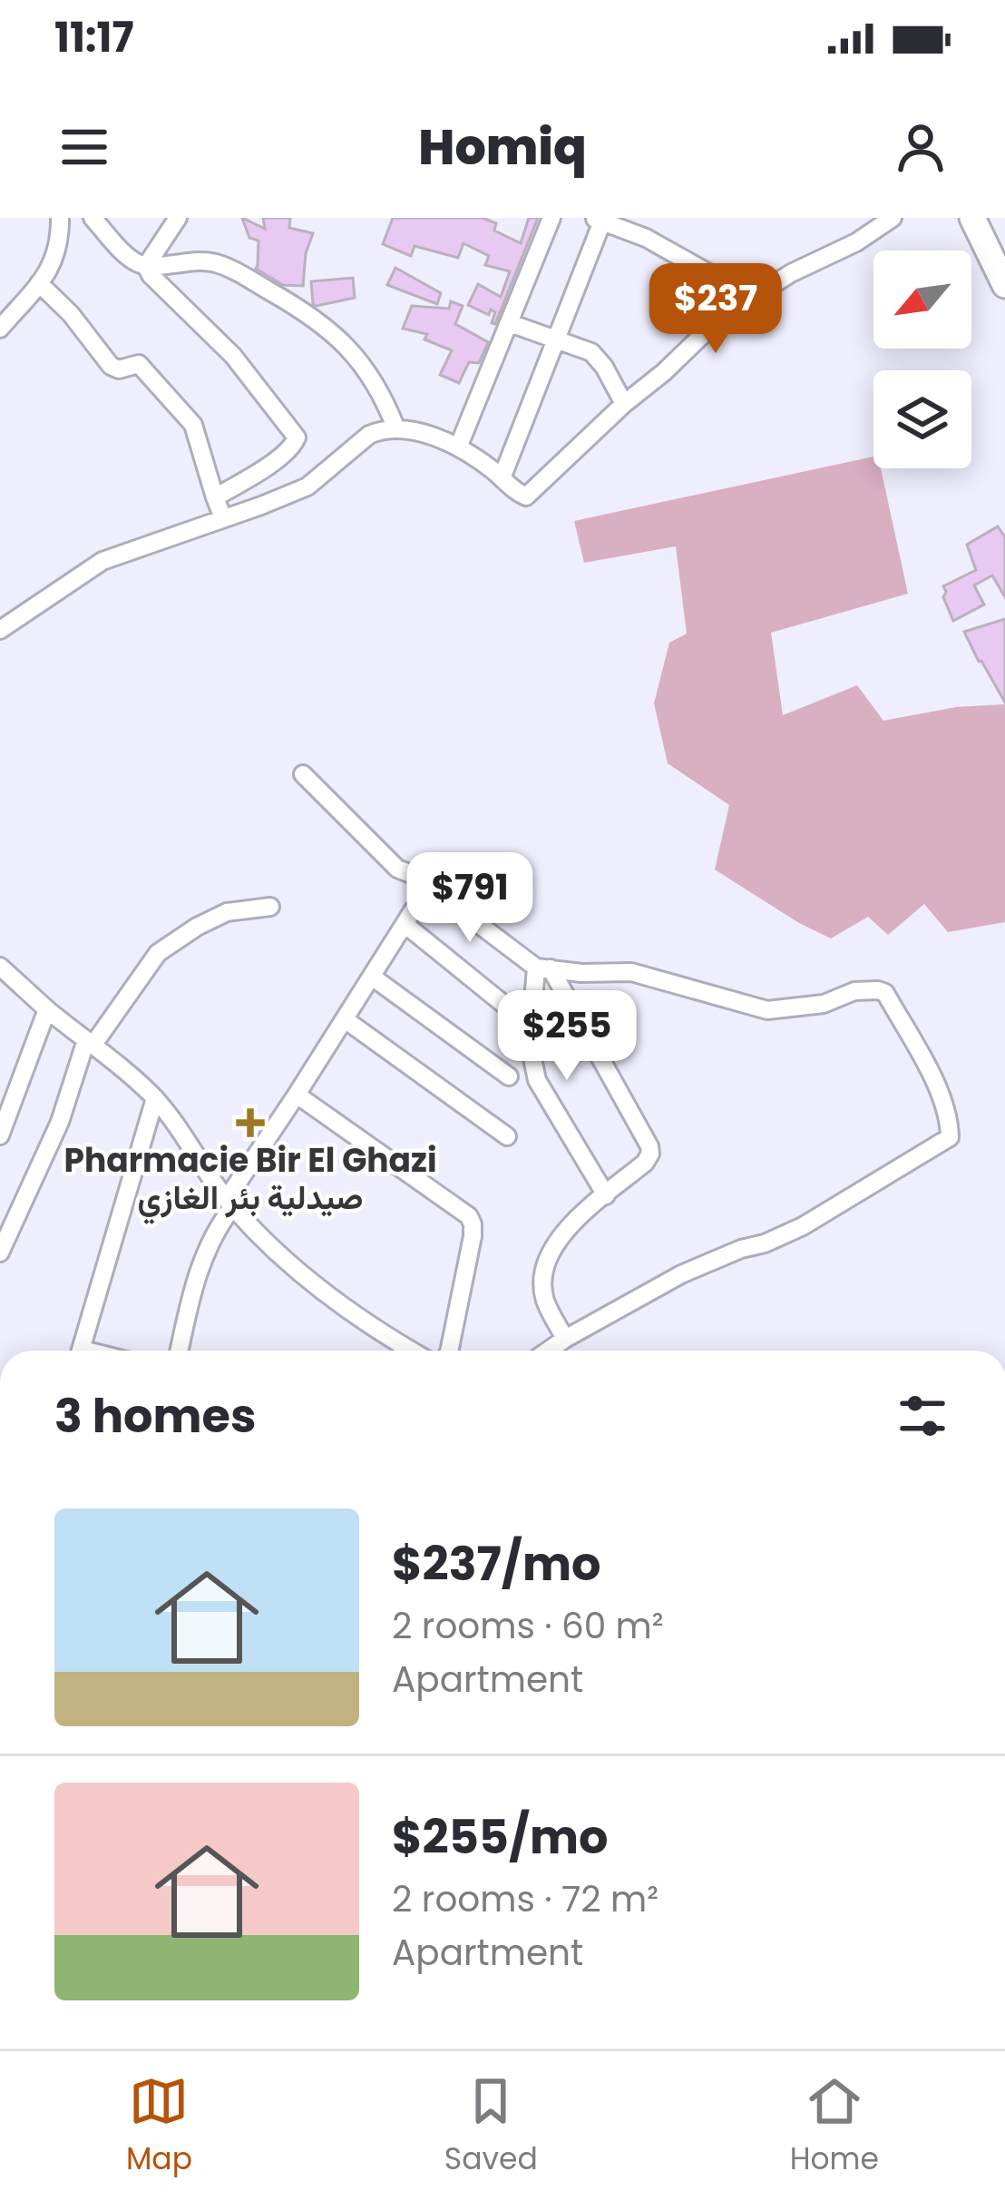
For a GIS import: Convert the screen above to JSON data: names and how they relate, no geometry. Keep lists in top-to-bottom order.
{
  "places": {
    "health": ["Pharmacie Bir El Ghazi صيدلية بئر الغازي"]
  },
  "north": "bottom left",
  "page": {
    "status": "11:17",
    "header": "Homiq",
    "price": ["$237", "$791", "$255"],
    "heading": "3 homes",
    "list": [
      {
        "name": "$237/mo",
        "note": "2 rooms · 60 m² · Apartment"
      },
      {
        "name": "$255/mo",
        "note": "2 rooms · 72 m² · Apartment"
      }
    ],
    "tabs": ["Map", "Saved", "Home"]
  }
}
